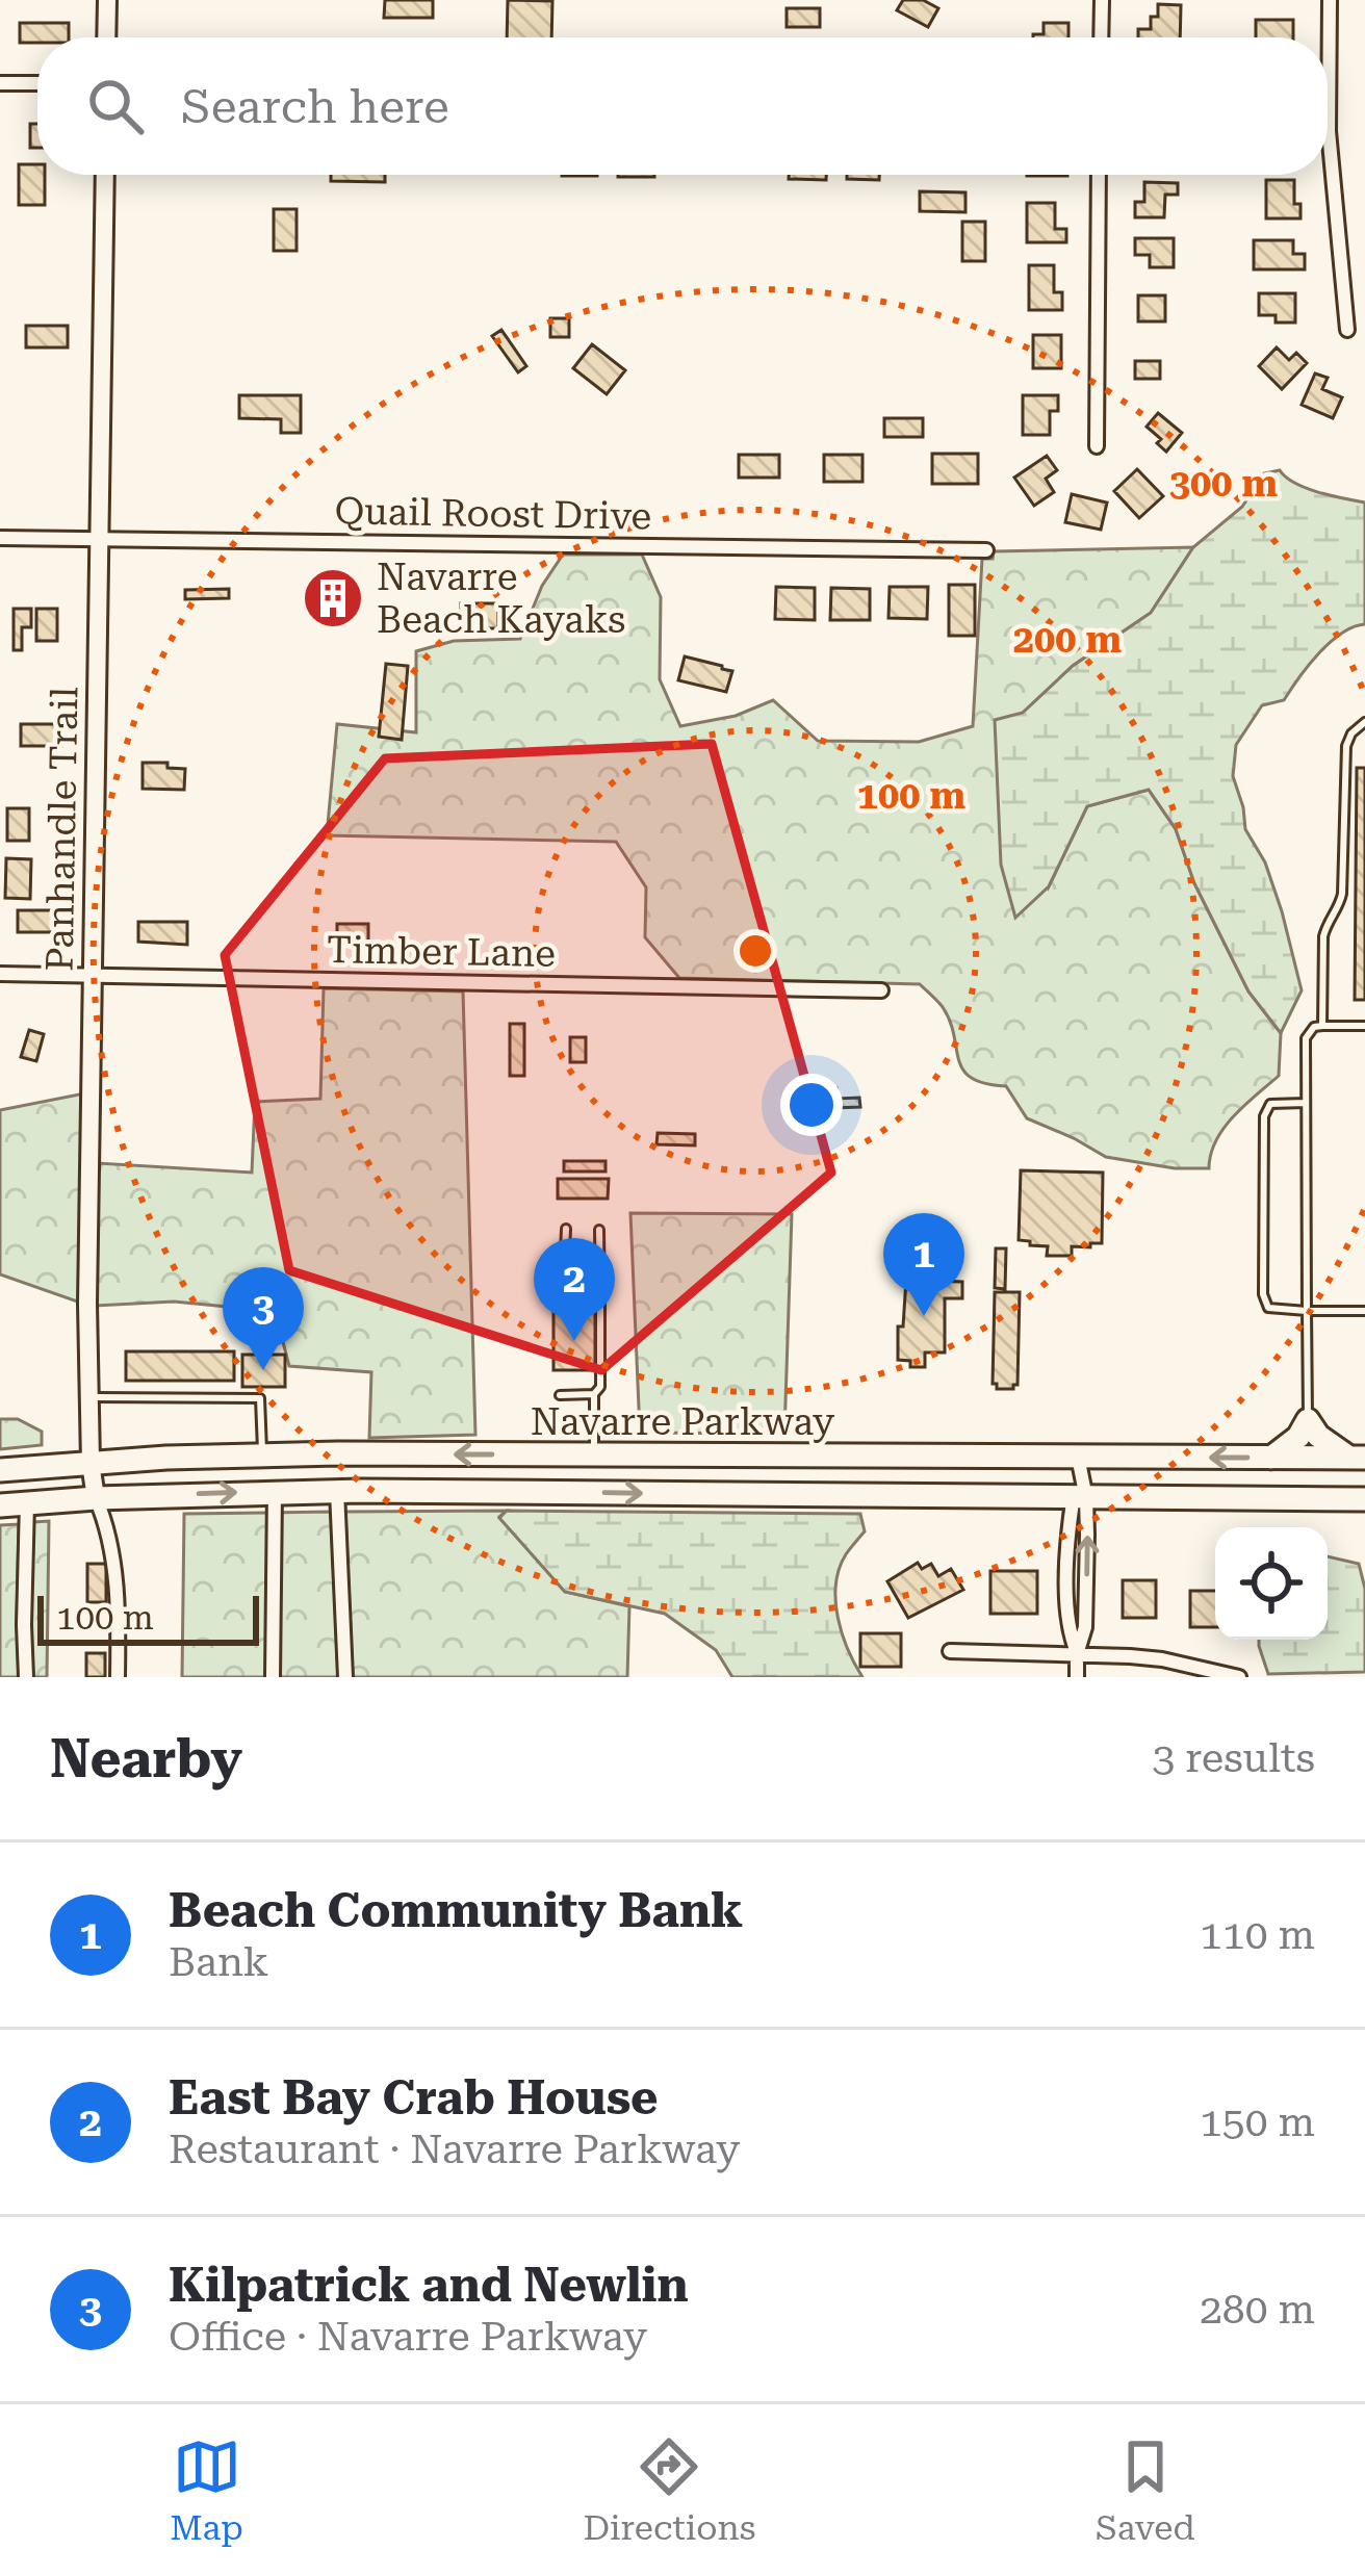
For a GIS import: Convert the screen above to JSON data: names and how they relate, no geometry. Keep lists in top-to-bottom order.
{
  "streets": {
    "highway": ["Navarre Parkway"],
    "street": ["Quail Roost Drive", "Panhandle Trail", "Timber Lane"]
  },
  "crossings": [
    ["Quail Roost Drive", "Panhandle Trail"],
    ["Panhandle Trail", "Timber Lane"],
    ["Panhandle Trail", "Navarre Parkway"]
  ],
  "places": {
    "building": ["Navarre Beach Kayaks"]
  },
  "scale_bar": "100 m",
  "page": {
    "search": "Search here",
    "pins": ["1", "2", "3"],
    "scale": "100 m",
    "heading": ["Nearby", "3 results"],
    "list": [
      {
        "mark": "1",
        "name": "Beach Community Bank",
        "note": "Bank",
        "value": "110 m"
      },
      {
        "mark": "2",
        "name": "East Bay Crab House",
        "note": "Restaurant · Navarre Parkway",
        "value": "150 m"
      },
      {
        "mark": "3",
        "name": "Kilpatrick and Newlin",
        "note": "Office · Navarre Parkway",
        "value": "280 m"
      }
    ],
    "nav": ["Map", "Directions", "Saved"]
  },
  "rings": ["300 m", "200 m", "100 m"]
}
